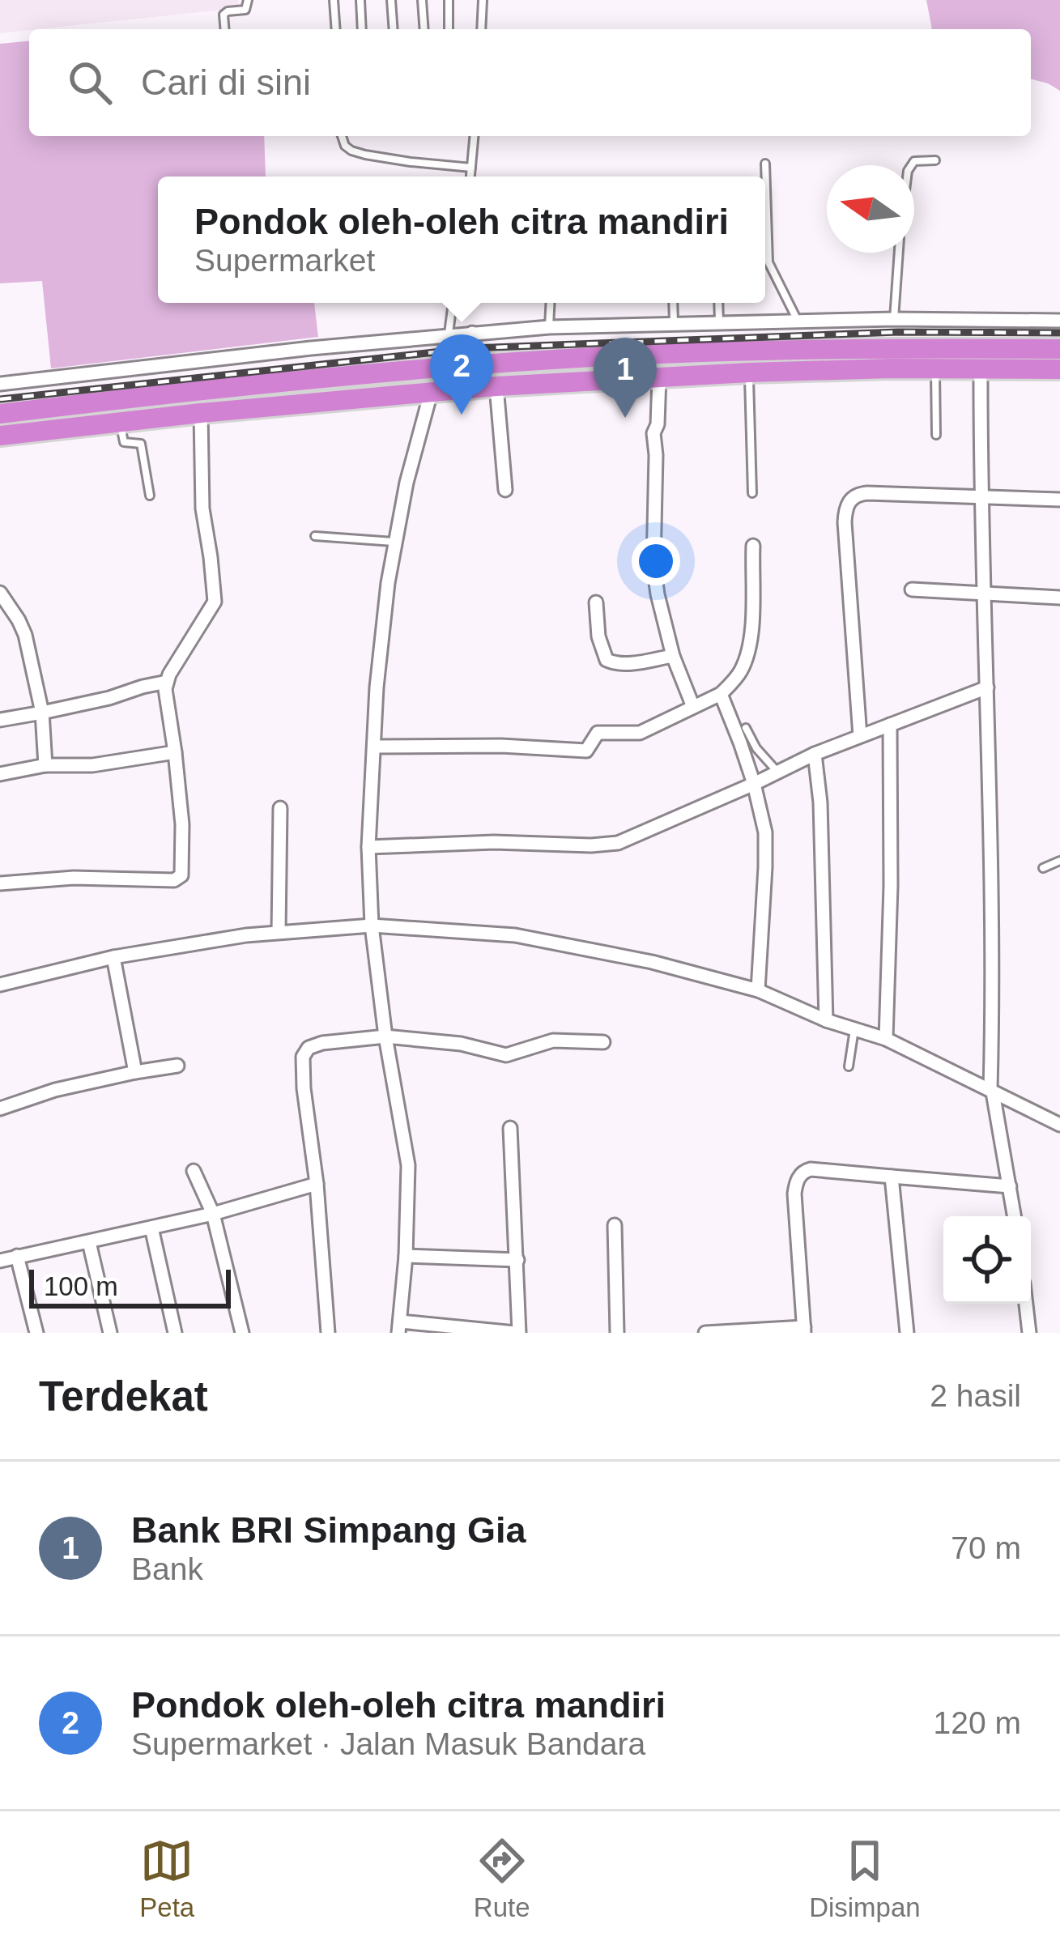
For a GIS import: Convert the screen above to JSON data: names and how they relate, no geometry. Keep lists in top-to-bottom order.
{
  "scale_bar": "100 m",
  "north": "left",
  "page": {
    "search": "Cari di sini",
    "popup": ["Pondok oleh-oleh citra mandiri", "Supermarket"],
    "pins": ["2", "1"],
    "scale": "100 m",
    "heading": ["Terdekat", "2 hasil"],
    "list": [
      {
        "mark": "1",
        "name": "Bank BRI Simpang Gia",
        "note": "Bank",
        "value": "70 m"
      },
      {
        "mark": "2",
        "name": "Pondok oleh-oleh citra mandiri",
        "note": "Supermarket · Jalan Masuk Bandara",
        "value": "120 m"
      }
    ],
    "nav": ["Peta", "Rute", "Disimpan"]
  }
}
